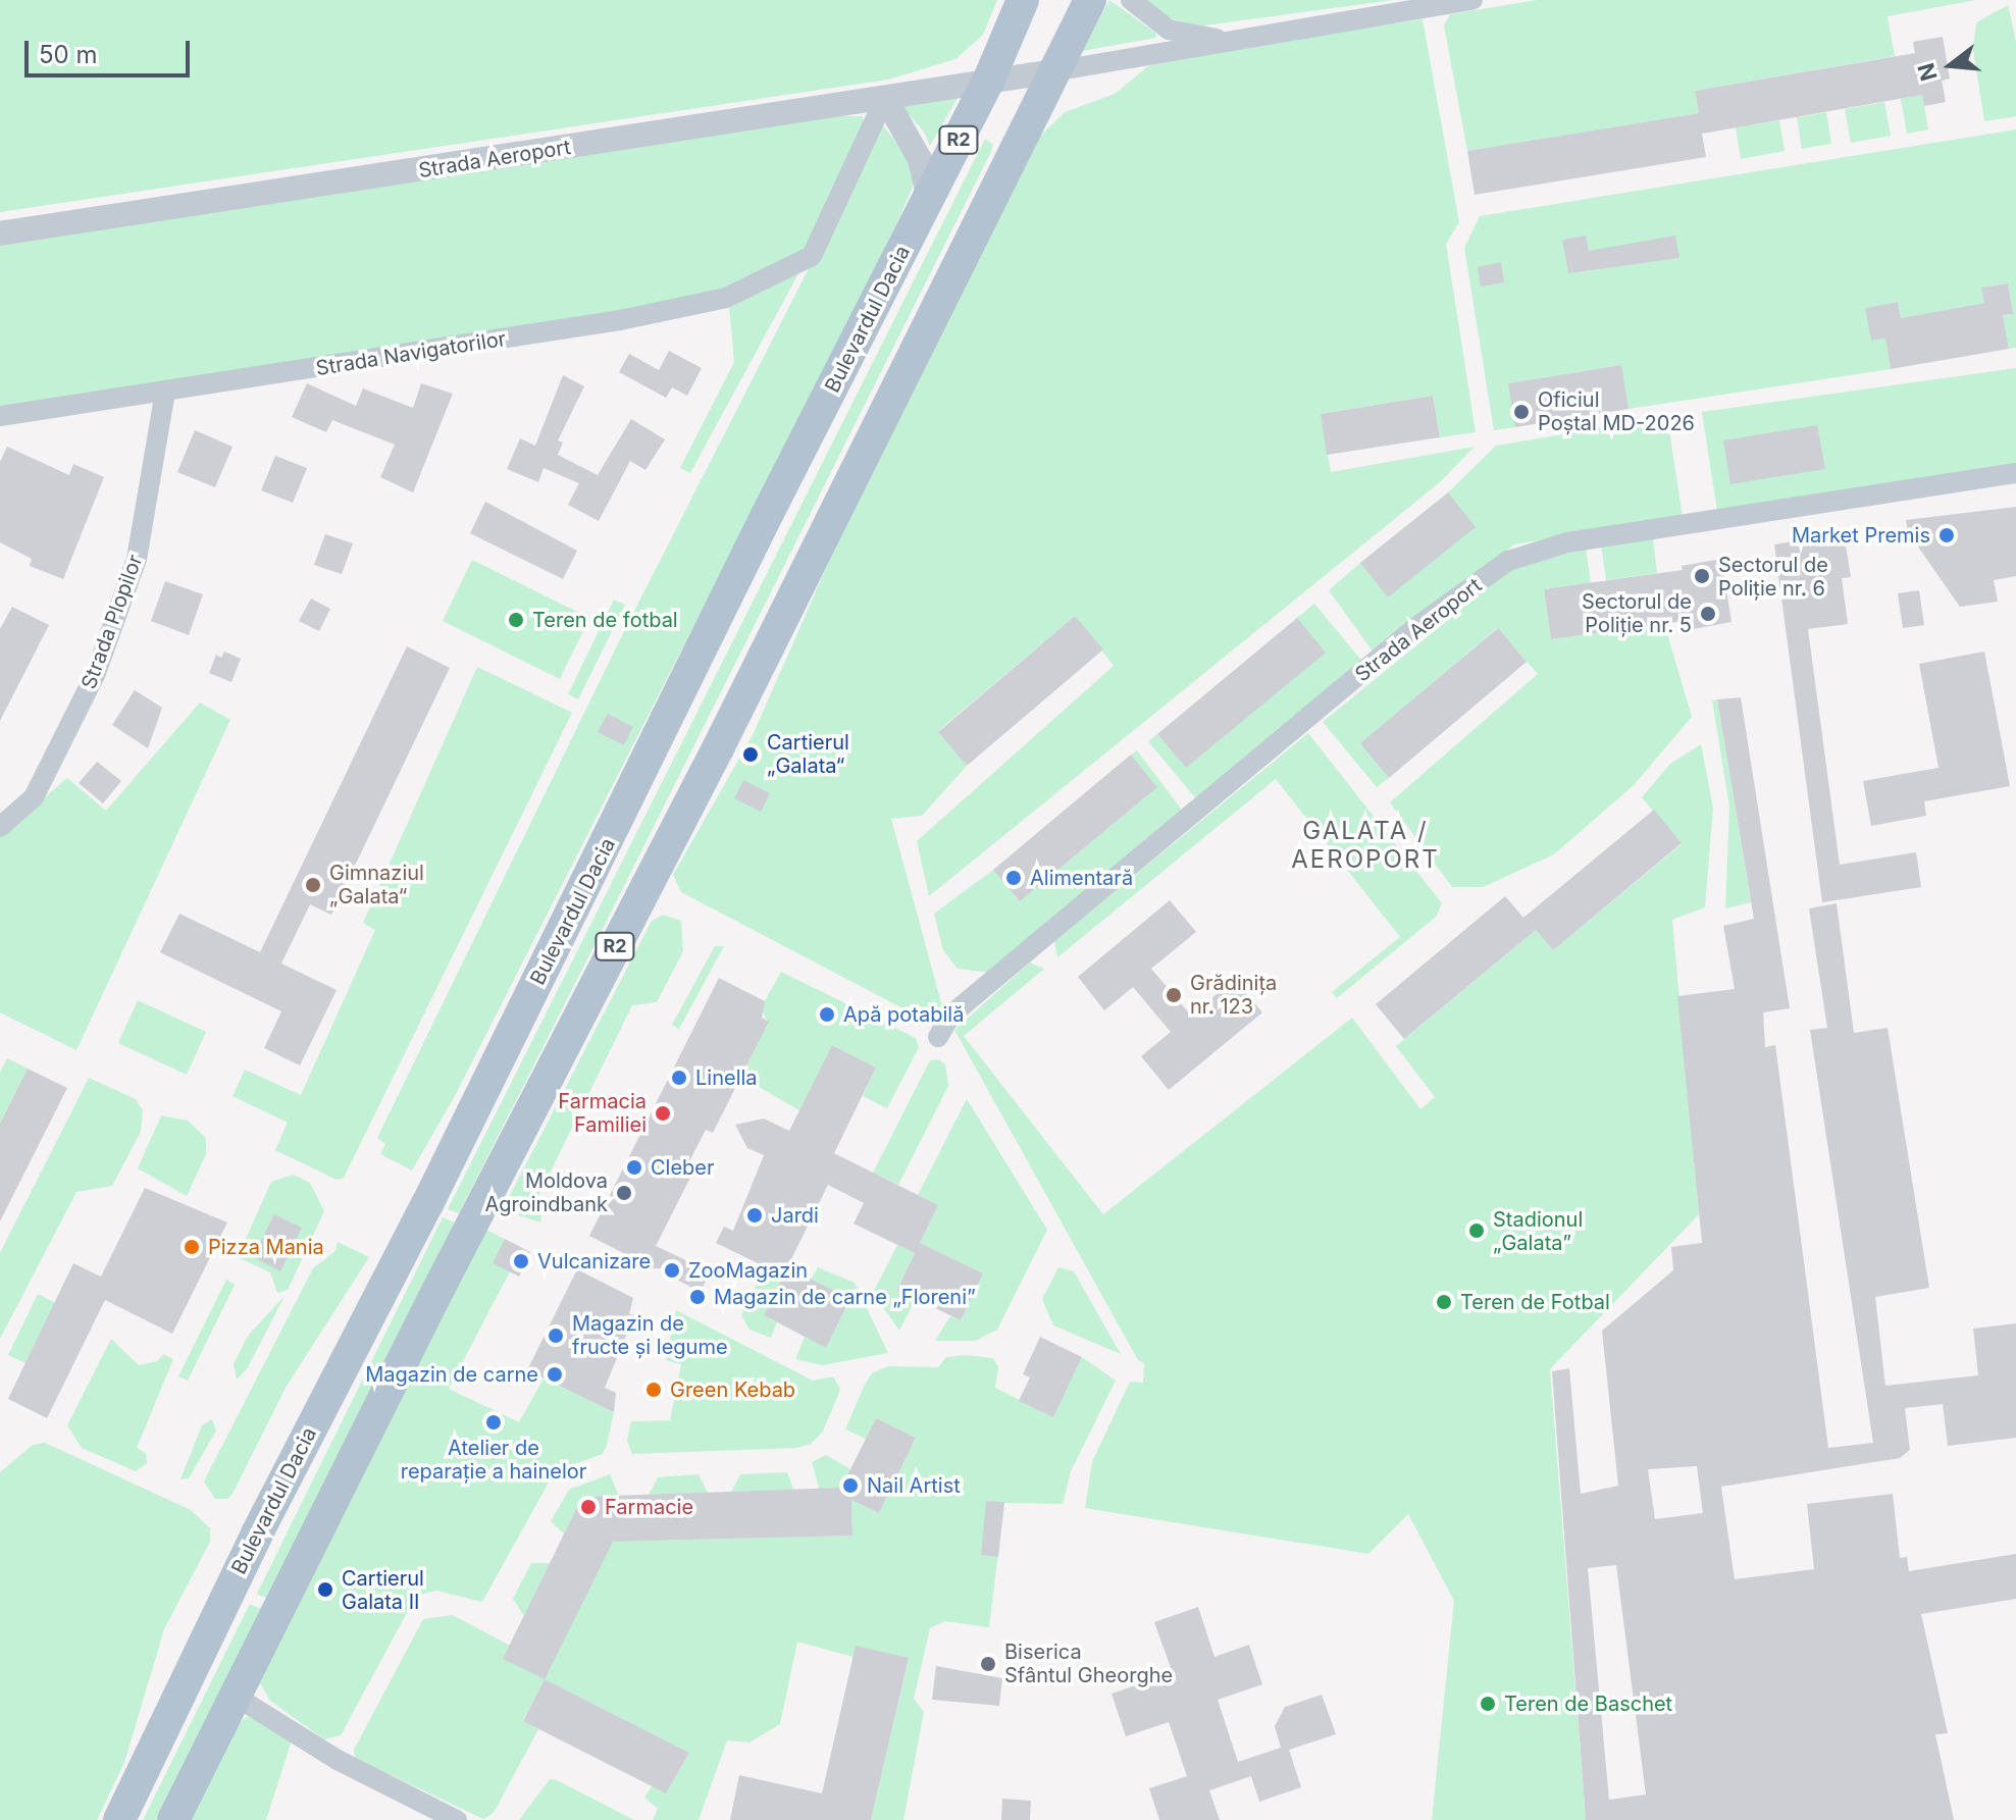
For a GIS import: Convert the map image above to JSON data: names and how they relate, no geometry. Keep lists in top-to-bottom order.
{
  "streets": {
    "main road": ["R2", "Bulevardul Dacia"],
    "street": ["Strada Aeroport", "Strada Navigatorilor", "Strada Plopilor"]
  },
  "crossings": [
    ["R2", "Strada Aeroport"],
    ["Strada Aeroport", "Bulevardul Dacia"],
    ["Strada Aeroport", "Strada Navigatorilor"],
    ["Strada Navigatorilor", "Strada Plopilor"]
  ],
  "districts": ["GALATA / AEROPORT"],
  "places": [
    "Oficiul Poștal MD-2026",
    "Market Premis",
    "Sectorul de Poliție nr. 6",
    "Sectorul de Poliție nr. 5",
    "Teren de fotbal",
    "Cartierul „Galata“",
    "Alimentară",
    "Gimnaziul „Galata“",
    "Grădinița nr. 123",
    "Apă potabilă",
    "Linella",
    "Farmacia Familiei",
    "Cleber",
    "Moldova Agroindbank",
    "Jardi",
    "Stadionul „Galata”",
    "Pizza Mania",
    "Vulcanizare",
    "ZooMagazin",
    "Magazin de carne „Floreni”",
    "Teren de Fotbal",
    "Magazin de fructe și legume",
    "Magazin de carne",
    "Green Kebab",
    "Atelier de reparație a hainelor",
    "Nail Artist",
    "Farmacie",
    "Cartierul Galata II",
    "Biserica Sfântul Gheorghe",
    "Teren de Baschet"
  ],
  "scale_bar": "50 m",
  "north": "left"
}
